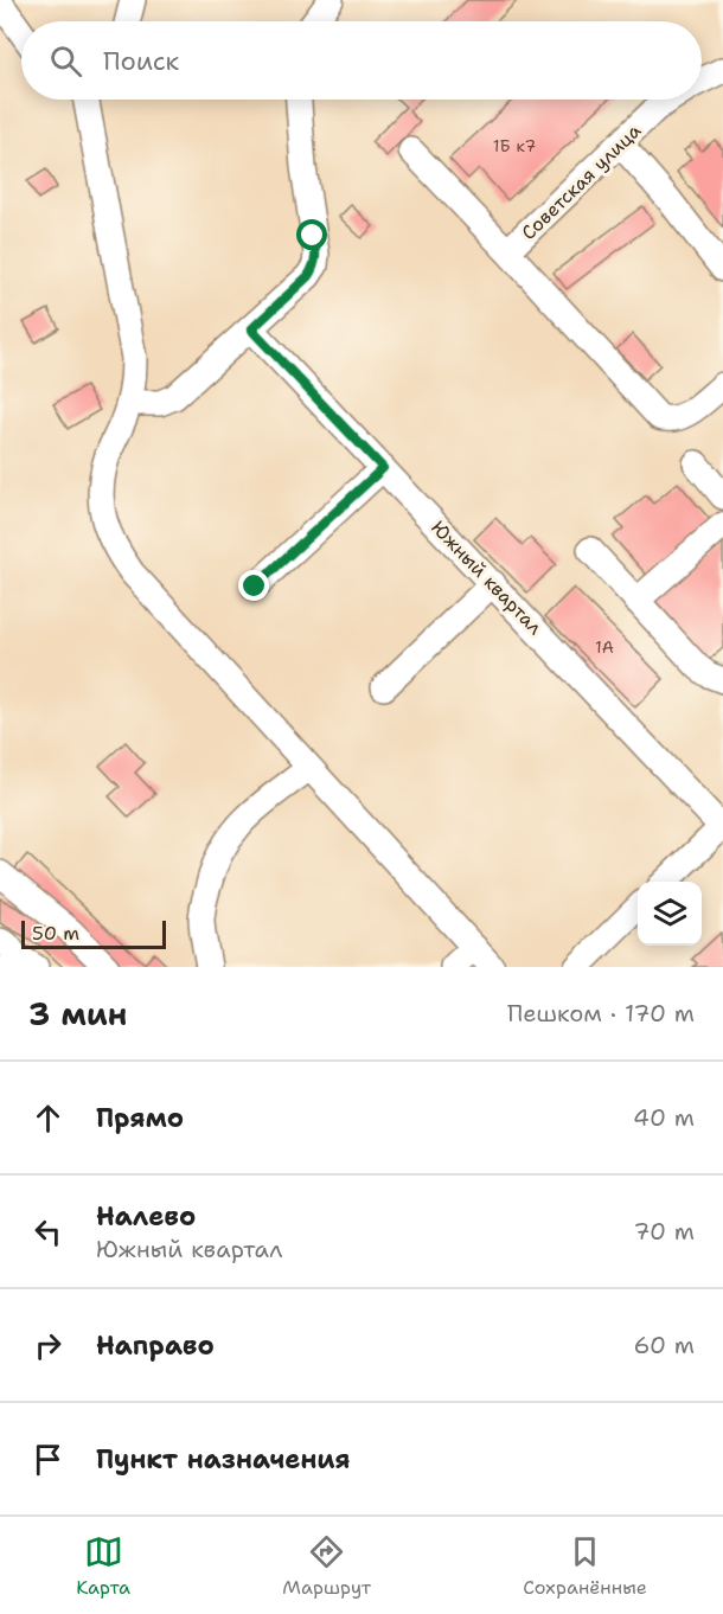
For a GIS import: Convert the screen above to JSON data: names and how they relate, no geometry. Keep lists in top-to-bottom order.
{
  "streets": {
    "street": ["Советская улица", "Южный квартал"]
  },
  "house_numbers": ["1Б к7", "1А"],
  "scale_bar": "50 m",
  "page": {
    "search": "Поиск",
    "scale": "50 m",
    "heading": ["3 мин", "Пешком · 170 m"],
    "list": [
      ["Прямо", "40 m"],
      ["Налево", "Южный квартал", "70 m"],
      ["Направо", "60 m"],
      "Пункт назначения"
    ],
    "nav": ["Карта", "Маршрут", "Сохранённые"]
  }
}
